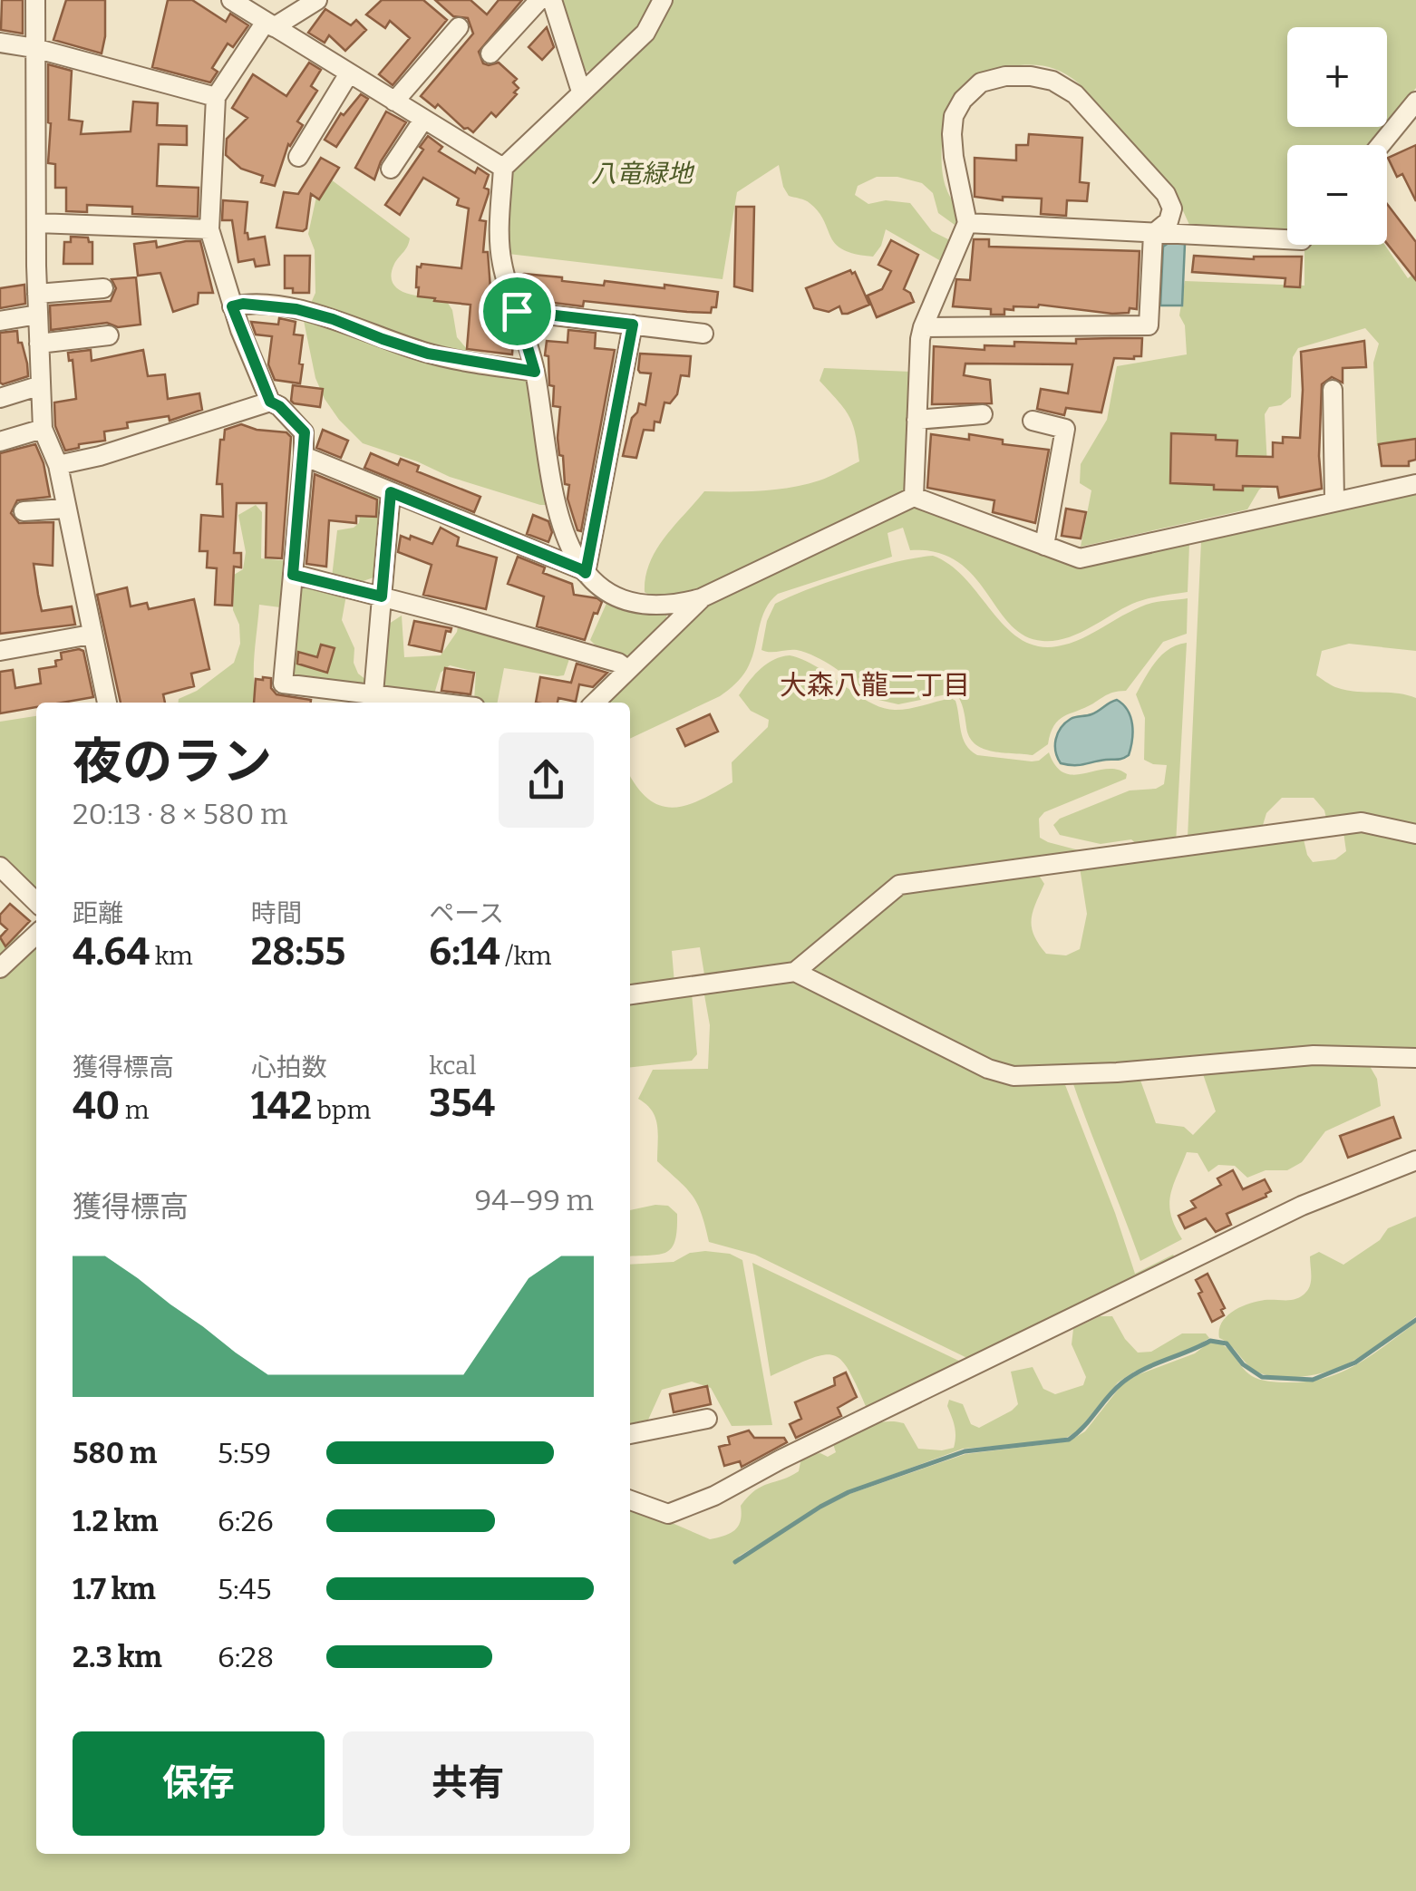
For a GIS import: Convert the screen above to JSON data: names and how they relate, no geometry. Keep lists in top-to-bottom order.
{
  "districts": ["大森八龍二丁目"],
  "parks": ["八竜緑地"],
  "page": {
    "map_buttons": ["+", "−"],
    "heading": ["夜のラン", "20:13 · 8 × 580 m"],
    "stats": [
      ["距離", "4.64 km"],
      ["時間", "28:55"],
      ["ペース", "6:14 /km"],
      ["獲得標高", "40 m"],
      ["心拍数", "142 bpm"],
      ["kcal", "354"]
    ],
    "chart": ["獲得標高", "94–99 m"],
    "list": [
      {
        "name": "580 m",
        "note": "5:59"
      },
      {
        "name": "1.2 km",
        "note": "6:26"
      },
      {
        "name": "1.7 km",
        "note": "5:45"
      },
      {
        "name": "2.3 km",
        "note": "6:28"
      }
    ],
    "buttons": ["保存", "共有"]
  }
}
